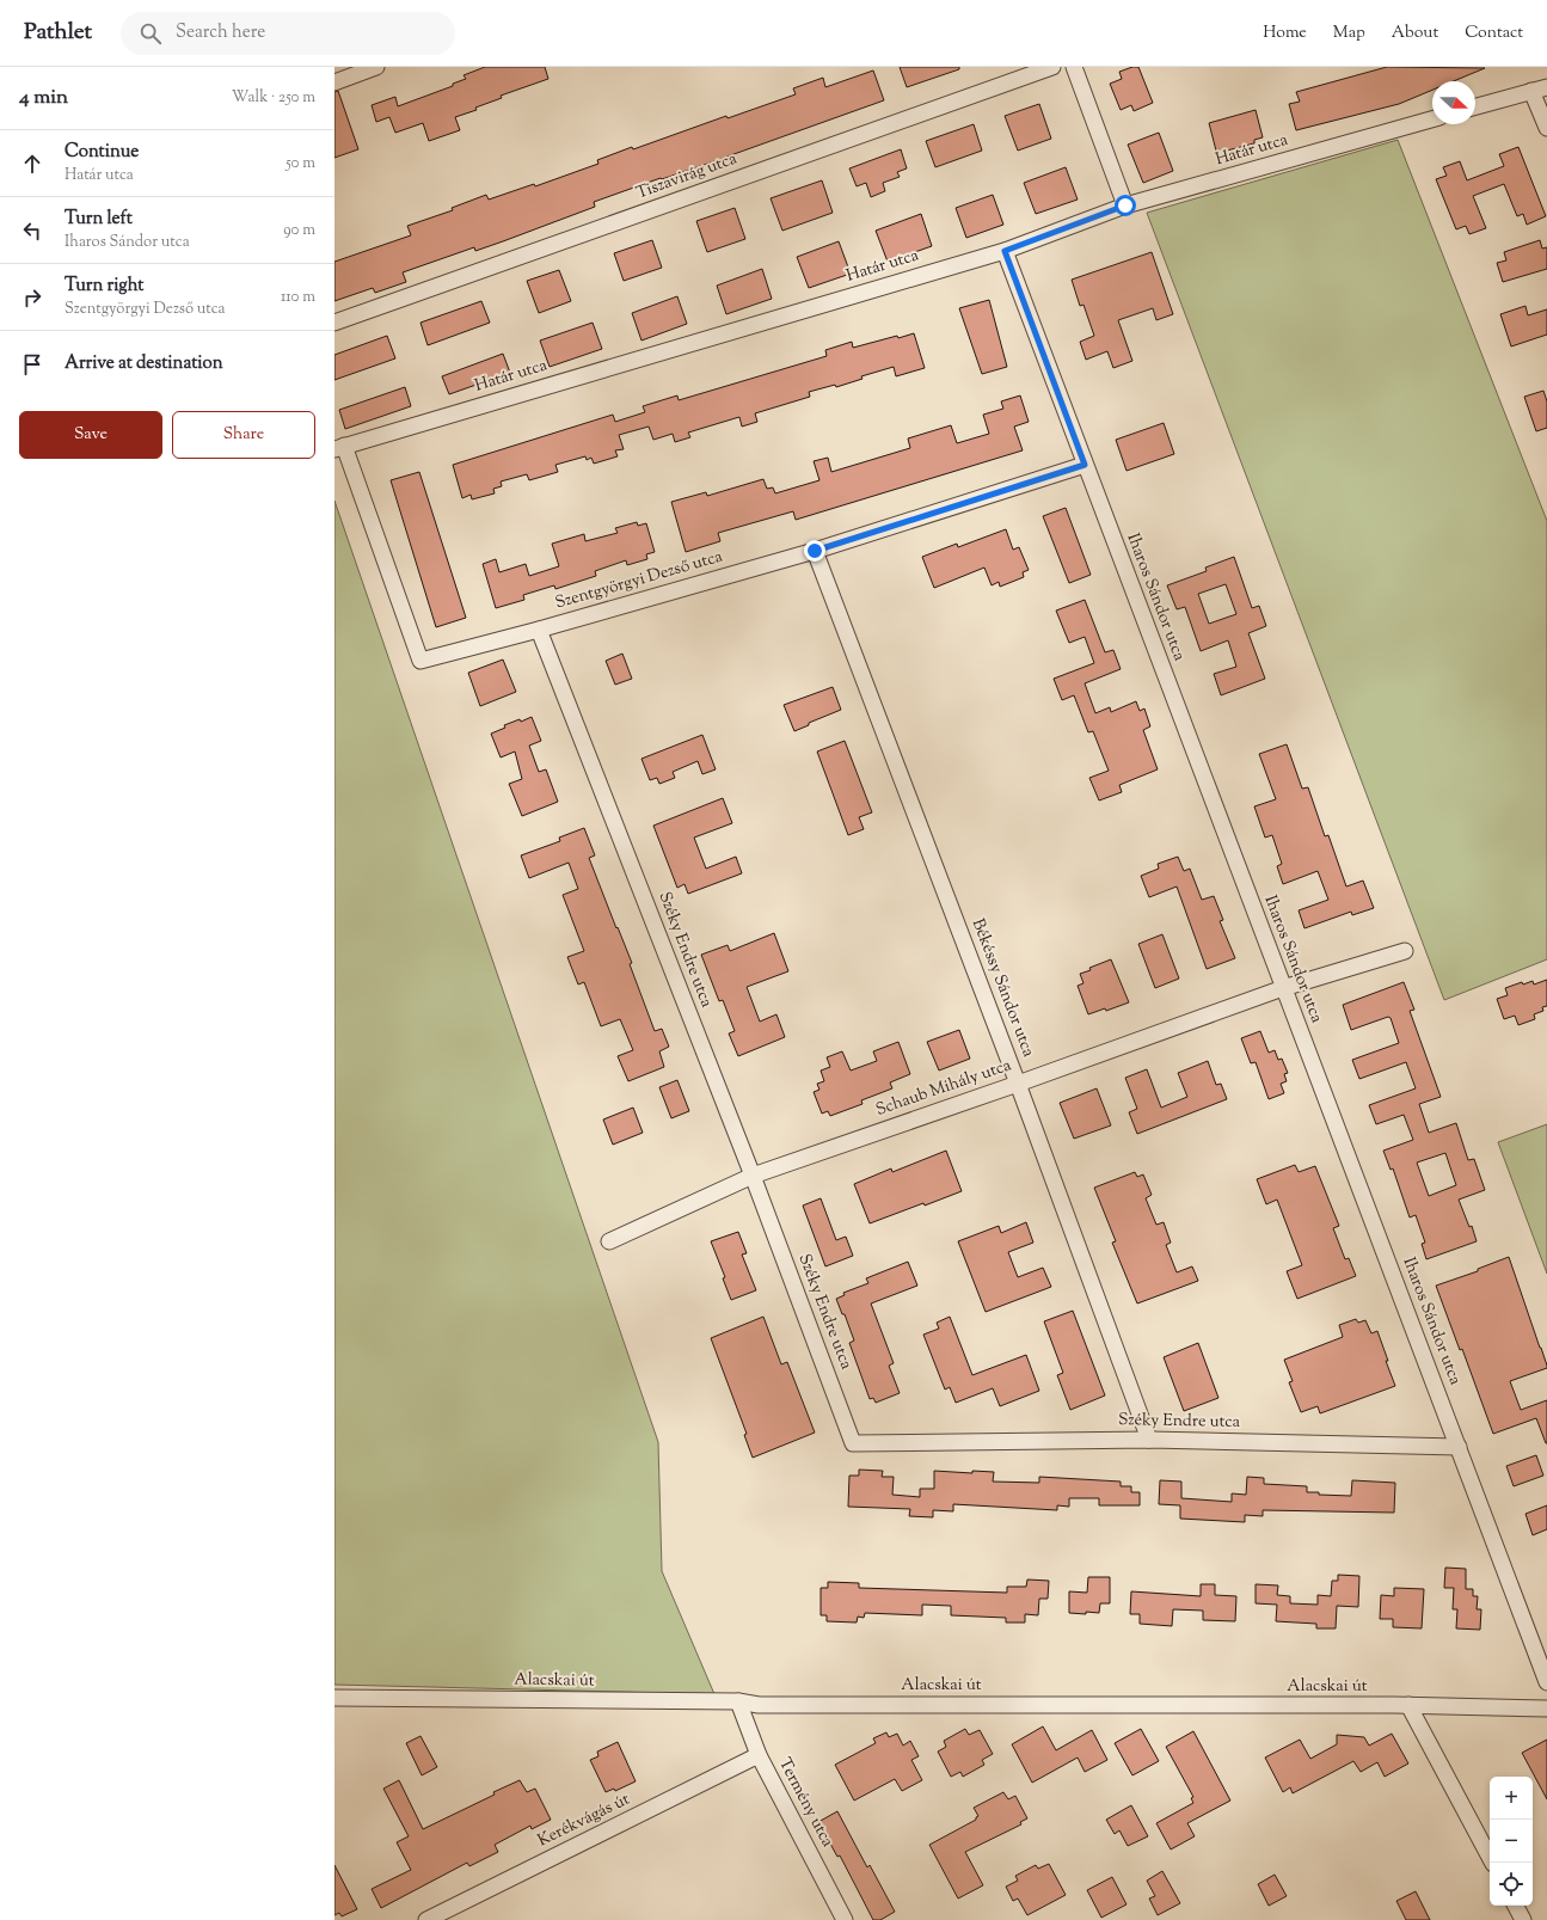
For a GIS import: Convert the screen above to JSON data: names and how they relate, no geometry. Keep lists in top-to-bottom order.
{
  "streets": {
    "street": [
      "Határ utca",
      "Tiszavirág utca",
      "Szentgyörgyi Dezső utca",
      "Iharos Sándor utca",
      "Széky Endre utca",
      "Békéssy Sándor utca",
      "Schaub Mihály utca",
      "Alacskai út",
      "Termény utca",
      "Kerékvágás út"
    ]
  },
  "crossings": [
    ["Határ utca", "Szentgyörgyi Dezső utca"],
    ["Határ utca", "Iharos Sándor utca"],
    ["Szentgyörgyi Dezső utca", "Iharos Sándor utca"],
    ["Szentgyörgyi Dezső utca", "Széky Endre utca"],
    ["Szentgyörgyi Dezső utca", "Békéssy Sándor utca"],
    ["Iharos Sándor utca", "Széky Endre utca"],
    ["Iharos Sándor utca", "Schaub Mihály utca"],
    ["Széky Endre utca", "Békéssy Sándor utca"],
    ["Széky Endre utca", "Schaub Mihály utca"],
    ["Békéssy Sándor utca", "Schaub Mihály utca"],
    ["Alacskai út", "Termény utca"],
    ["Termény utca", "Kerékvágás út"]
  ],
  "north": "right",
  "page": {
    "header": "Pathlet",
    "search": "Search here",
    "nav": [
      "Home",
      "Map",
      "About",
      "Contact"
    ],
    "heading": ["4 min", "Walk · 250 m"],
    "list": [
      ["Continue", "Határ utca", "50 m"],
      ["Turn left", "Iharos Sándor utca", "90 m"],
      ["Turn right", "Szentgyörgyi Dezső utca", "110 m"],
      "Arrive at destination"
    ],
    "buttons": ["Save", "Share"],
    "map_buttons": ["+", "−"]
  }
}
